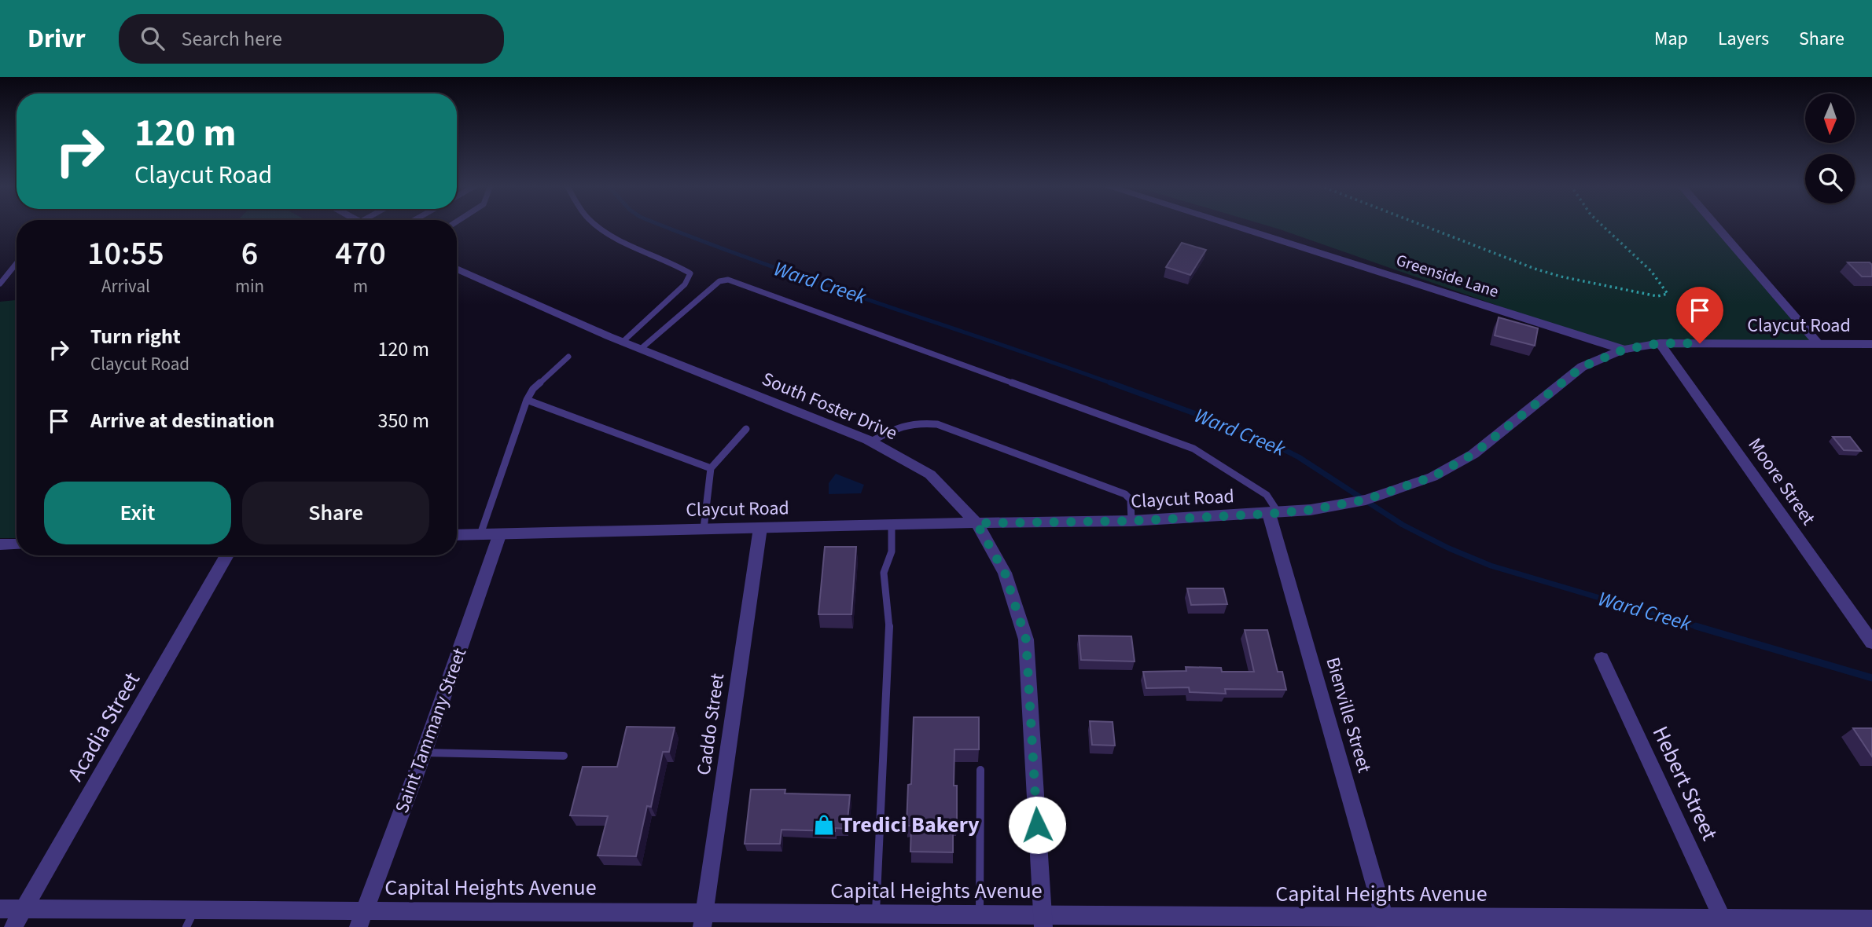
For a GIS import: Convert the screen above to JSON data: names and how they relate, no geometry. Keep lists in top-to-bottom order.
{
  "streets": {
    "street": [
      "Greenside Lane",
      "Claycut Road",
      "South Foster Drive",
      "Moore Street",
      "Bienville Street",
      "Caddo Street",
      "Acadia Street",
      "Saint Tammany Street",
      "Hebert Street",
      "Capital Heights Avenue"
    ]
  },
  "crossings": [
    ["Greenside Lane", "Claycut Road"],
    ["Claycut Road", "South Foster Drive"],
    ["Claycut Road", "Moore Street"],
    ["Claycut Road", "Bienville Street"],
    ["Claycut Road", "Caddo Street"],
    ["Claycut Road", "Saint Tammany Street"],
    ["South Foster Drive", "Capital Heights Avenue"],
    ["Bienville Street", "Capital Heights Avenue"],
    ["Caddo Street", "Capital Heights Avenue"],
    ["Acadia Street", "Capital Heights Avenue"],
    ["Saint Tammany Street", "Capital Heights Avenue"],
    ["Hebert Street", "Capital Heights Avenue"]
  ],
  "water": ["Ward Creek"],
  "places": {
    "shop": ["Tredici Bakery"]
  },
  "north": "bottom",
  "page": {
    "header": "Drivr",
    "search": "Search here",
    "nav": ["Map", "Layers", "Share"],
    "turn": ["120 m", "Claycut Road"],
    "eta": [
      "10:55",
      "Arrival",
      "6",
      "min",
      "470",
      "m"
    ],
    "list": [
      {
        "name": "Turn right",
        "note": "Claycut Road",
        "value": "120 m"
      },
      {
        "name": "Arrive at destination",
        "value": "350 m"
      }
    ],
    "buttons": ["Exit", "Share"]
  }
}
